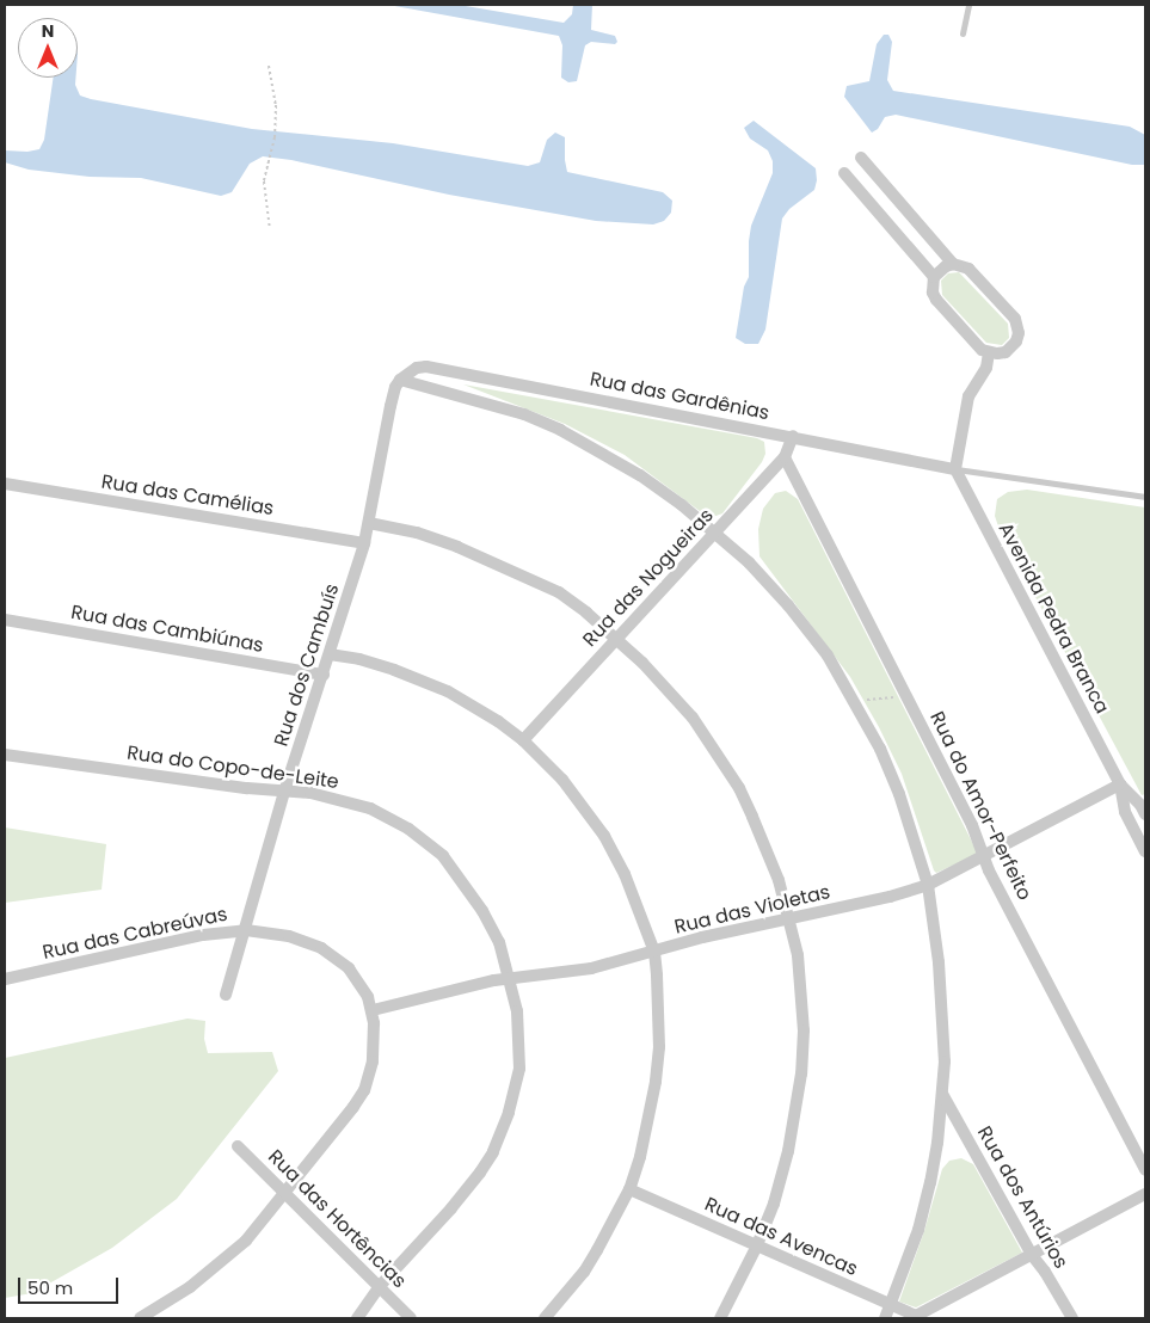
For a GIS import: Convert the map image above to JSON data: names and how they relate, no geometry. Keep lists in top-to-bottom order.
{
  "streets": {
    "street": [
      "Rua das Gardênias",
      "Rua das Camélias",
      "Rua das Nogueiras",
      "Avenida Pedra Branca",
      "Rua das Cambiúnas",
      "Rua dos Cambuís",
      "Rua do Copo-de-Leite",
      "Rua do Amor-Perfeito",
      "Rua das Violetas",
      "Rua das Cabreúvas",
      "Rua dos Antúrios",
      "Rua das Hortências",
      "Rua das Avencas"
    ]
  },
  "crossings": [
    ["Rua das Gardênias", "Rua das Nogueiras"],
    ["Rua das Gardênias", "Avenida Pedra Branca"],
    ["Rua das Gardênias", "Rua dos Cambuís"],
    ["Rua das Camélias", "Rua dos Cambuís"],
    ["Rua das Nogueiras", "Rua do Amor-Perfeito"],
    ["Avenida Pedra Branca", "Rua das Violetas"],
    ["Rua das Cambiúnas", "Rua dos Cambuís"],
    ["Rua dos Cambuís", "Rua do Copo-de-Leite"],
    ["Rua dos Cambuís", "Rua das Cabreúvas"],
    ["Rua do Copo-de-Leite", "Rua das Violetas"],
    ["Rua do Copo-de-Leite", "Rua das Hortências"],
    ["Rua do Amor-Perfeito", "Rua das Violetas"],
    ["Rua das Violetas", "Rua das Cabreúvas"],
    ["Rua das Cabreúvas", "Rua das Hortências"]
  ],
  "scale_bar": "50 m",
  "north": "top"
}
